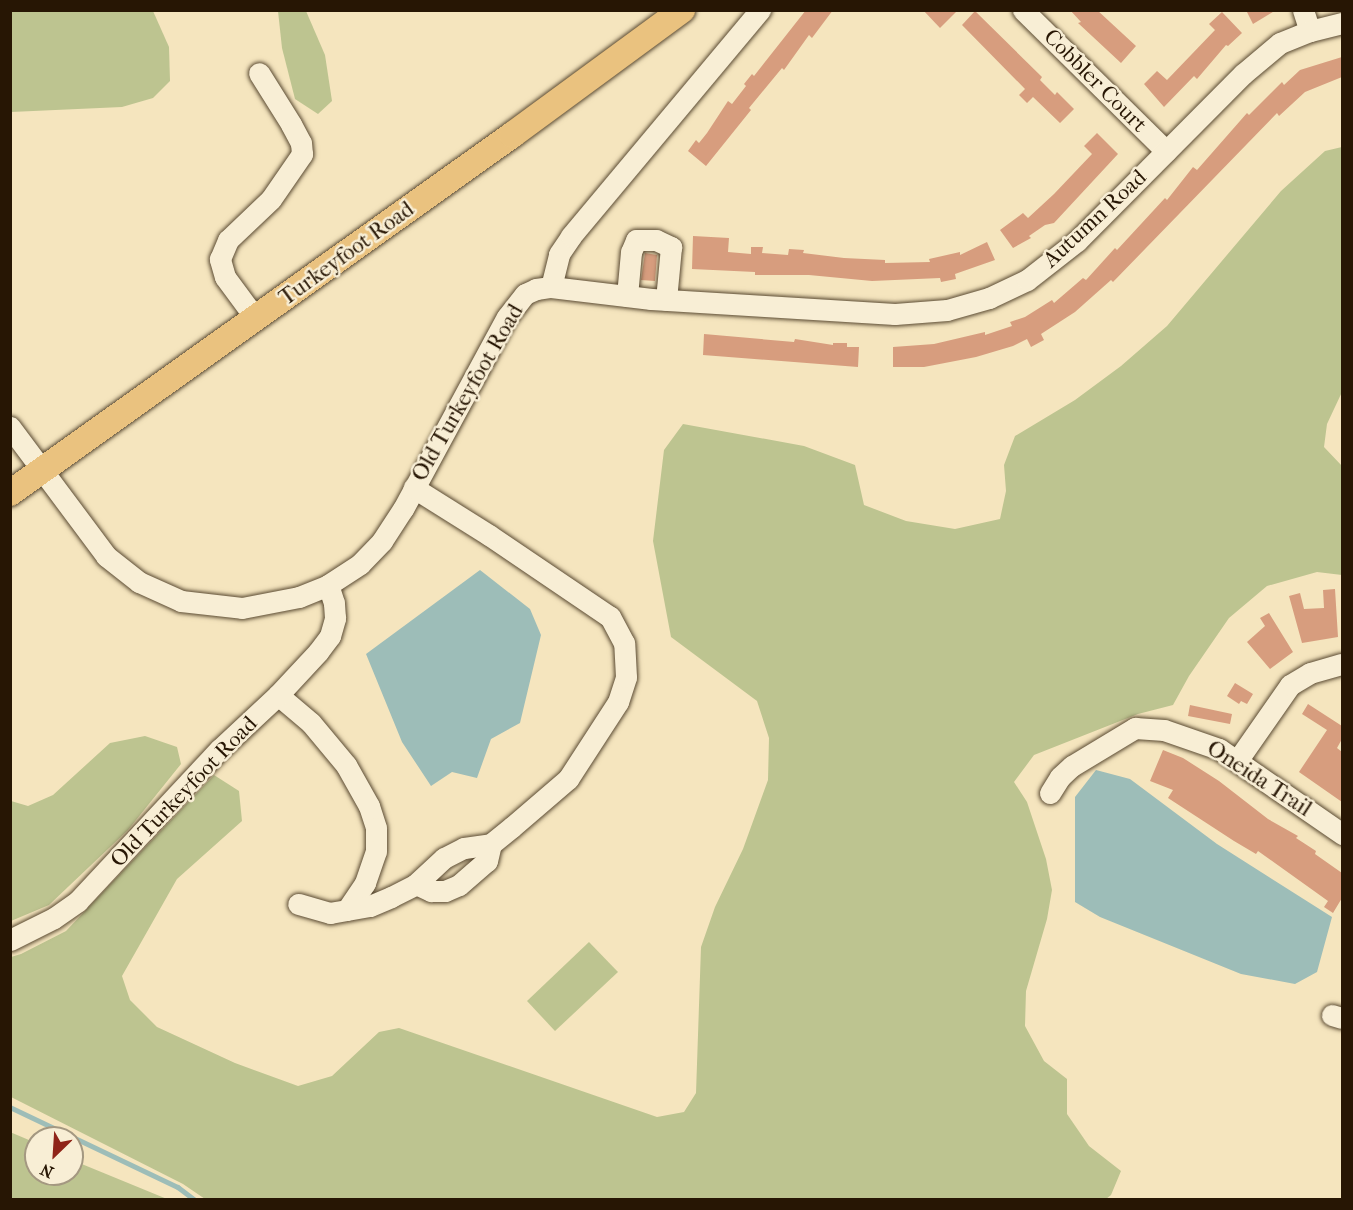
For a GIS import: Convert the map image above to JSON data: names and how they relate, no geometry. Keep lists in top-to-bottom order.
{
  "streets": {
    "main road": ["Turkeyfoot Road"],
    "street": [
      "Cobbler Court",
      "Autumn Road",
      "Old Turkeyfoot Road",
      "Oneida Trail"
    ]
  },
  "crossings": [
    ["Cobbler Court", "Autumn Road"],
    ["Autumn Road", "Old Turkeyfoot Road"],
    ["Turkeyfoot Road", "Old Turkeyfoot Road"]
  ],
  "north": "bottom left"
}
